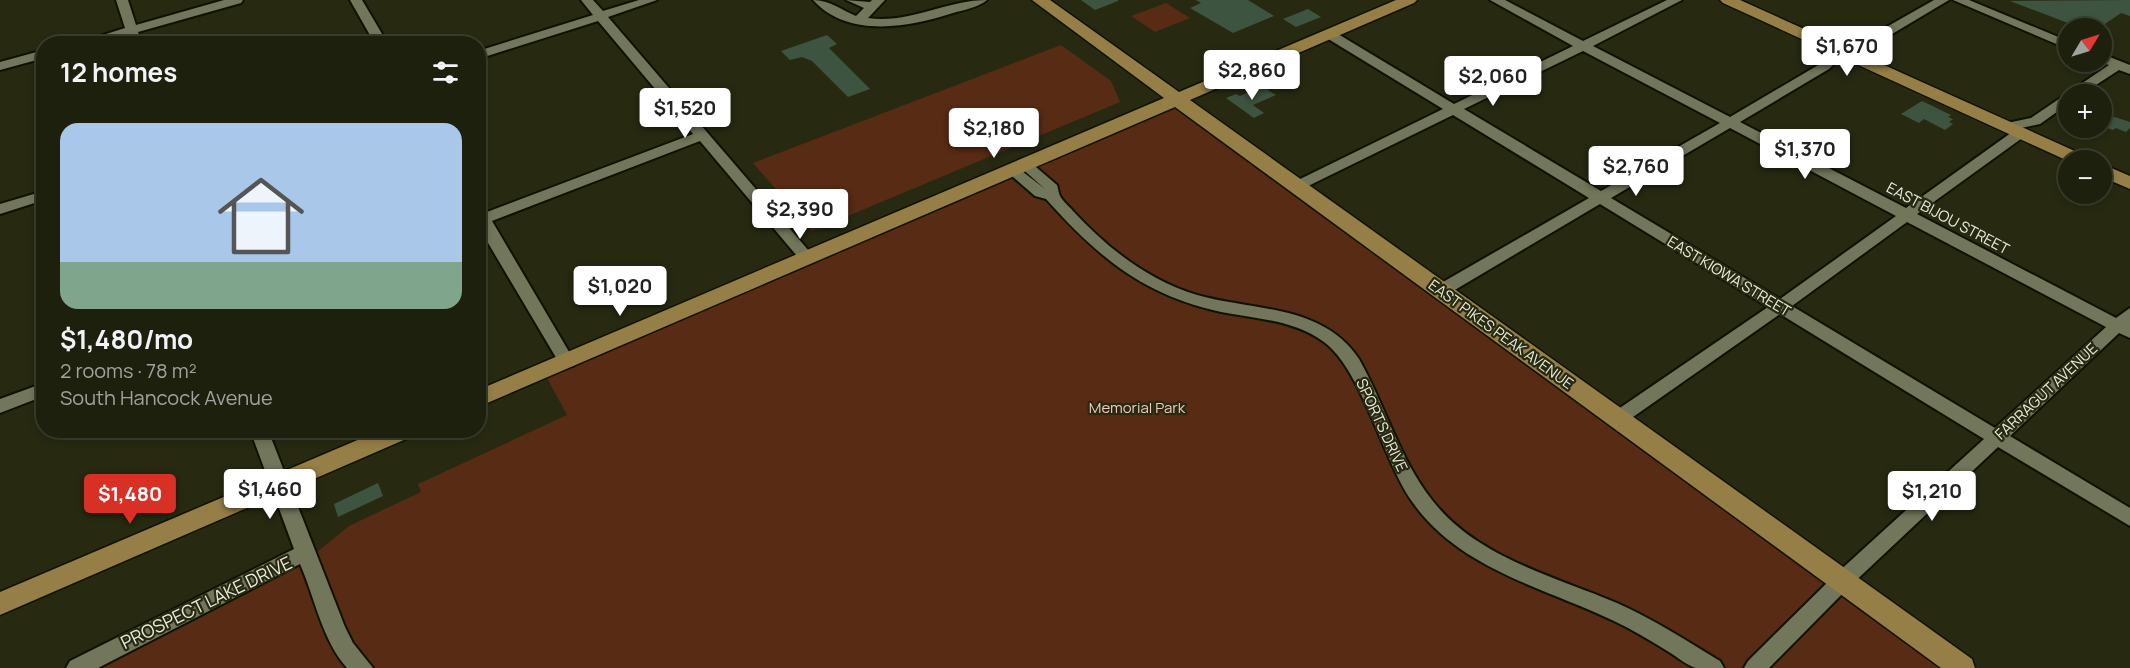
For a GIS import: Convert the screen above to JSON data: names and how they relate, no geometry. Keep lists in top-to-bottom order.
{
  "streets": {
    "main road": ["EAST PIKES PEAK AVENUE"],
    "street": [
      "EAST BIJOU STREET",
      "EAST KIOWA STREET",
      "FARRAGUT AVENUE",
      "SPORTS DRIVE",
      "PROSPECT LAKE DRIVE"
    ]
  },
  "crossings": [
    ["EAST BIJOU STREET", "FARRAGUT AVENUE"],
    ["EAST KIOWA STREET", "FARRAGUT AVENUE"],
    ["EAST PIKES PEAK AVENUE", "FARRAGUT AVENUE"]
  ],
  "parks": ["Memorial Park"],
  "north": "top right",
  "page": {
    "map_buttons": ["+", "−"],
    "price": [
      "$1,670",
      "$2,860",
      "$2,060",
      "$1,520",
      "$2,180",
      "$1,370",
      "$2,760",
      "$2,390",
      "$1,020",
      "$1,460",
      "$1,210",
      "$1,480"
    ],
    "heading": "12 homes",
    "list": [
      {
        "name": "$1,480/mo",
        "note": "2 rooms · 78 m² · South Hancock Avenue"
      }
    ]
  }
}
